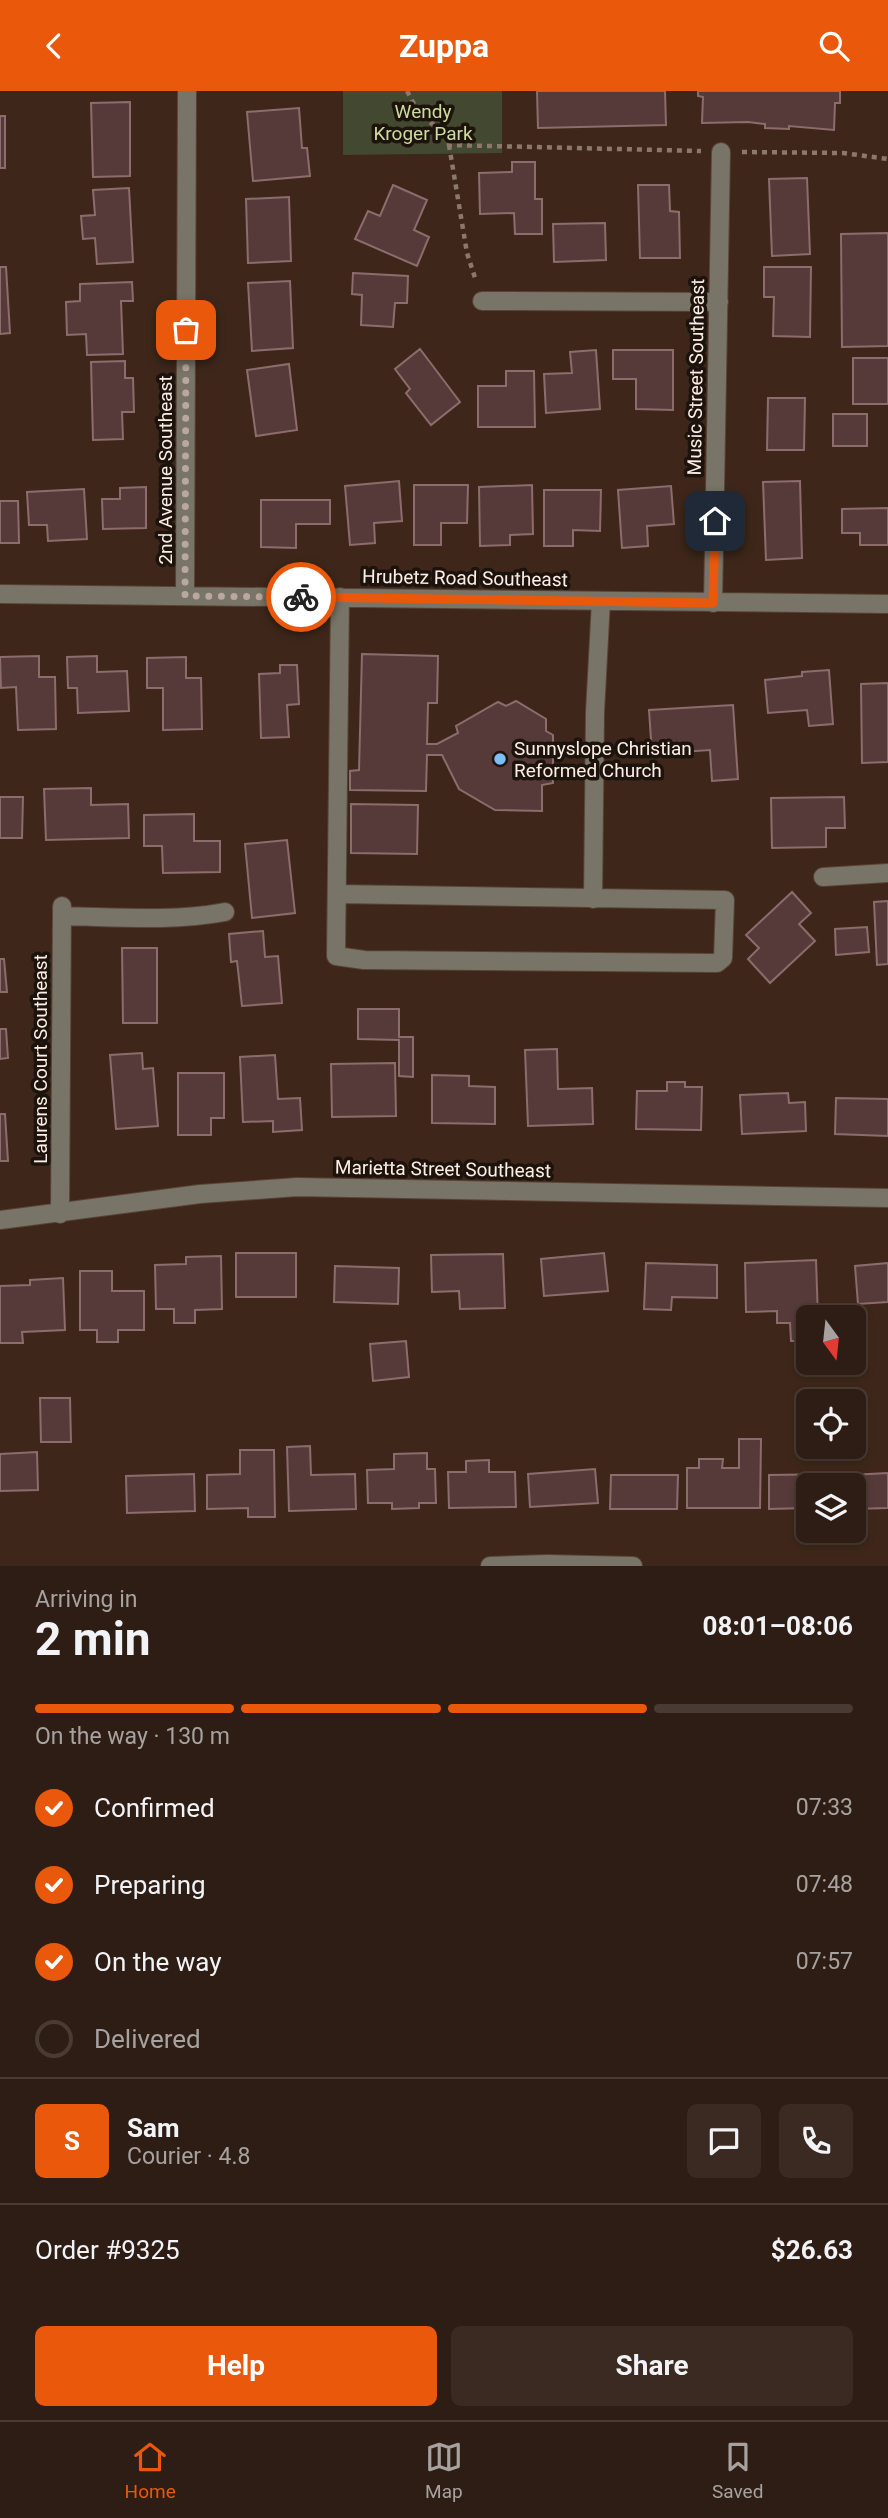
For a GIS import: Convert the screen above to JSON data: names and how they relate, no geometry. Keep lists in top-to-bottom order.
{
  "streets": {
    "street": [
      "Music Street Southeast",
      "2nd Avenue Southeast",
      "Hrubetz Road Southeast",
      "Laurens Court Southeast",
      "Marietta Street Southeast"
    ]
  },
  "crossings": [
    ["Music Street Southeast", "Hrubetz Road Southeast"],
    ["2nd Avenue Southeast", "Hrubetz Road Southeast"],
    ["Laurens Court Southeast", "Marietta Street Southeast"]
  ],
  "parks": ["Wendy Kroger Park"],
  "places": ["Sunnyslope Christian Reformed Church"],
  "north": "bottom",
  "page": {
    "header": "Zuppa",
    "heading": ["2 min", "Arriving in", "08:01–08:06"],
    "panel": [
      "Sam",
      "Courier · 4.8",
      "Order #9325",
      "$26.63"
    ],
    "bar": "On the way · 130 m",
    "list": [
      ["Confirmed", "07:33"],
      ["Preparing", "07:48"],
      ["On the way", "07:57"],
      "Delivered"
    ],
    "round": "S",
    "buttons": ["Help", "Share"],
    "tabs": ["Home", "Map", "Saved"]
  }
}
